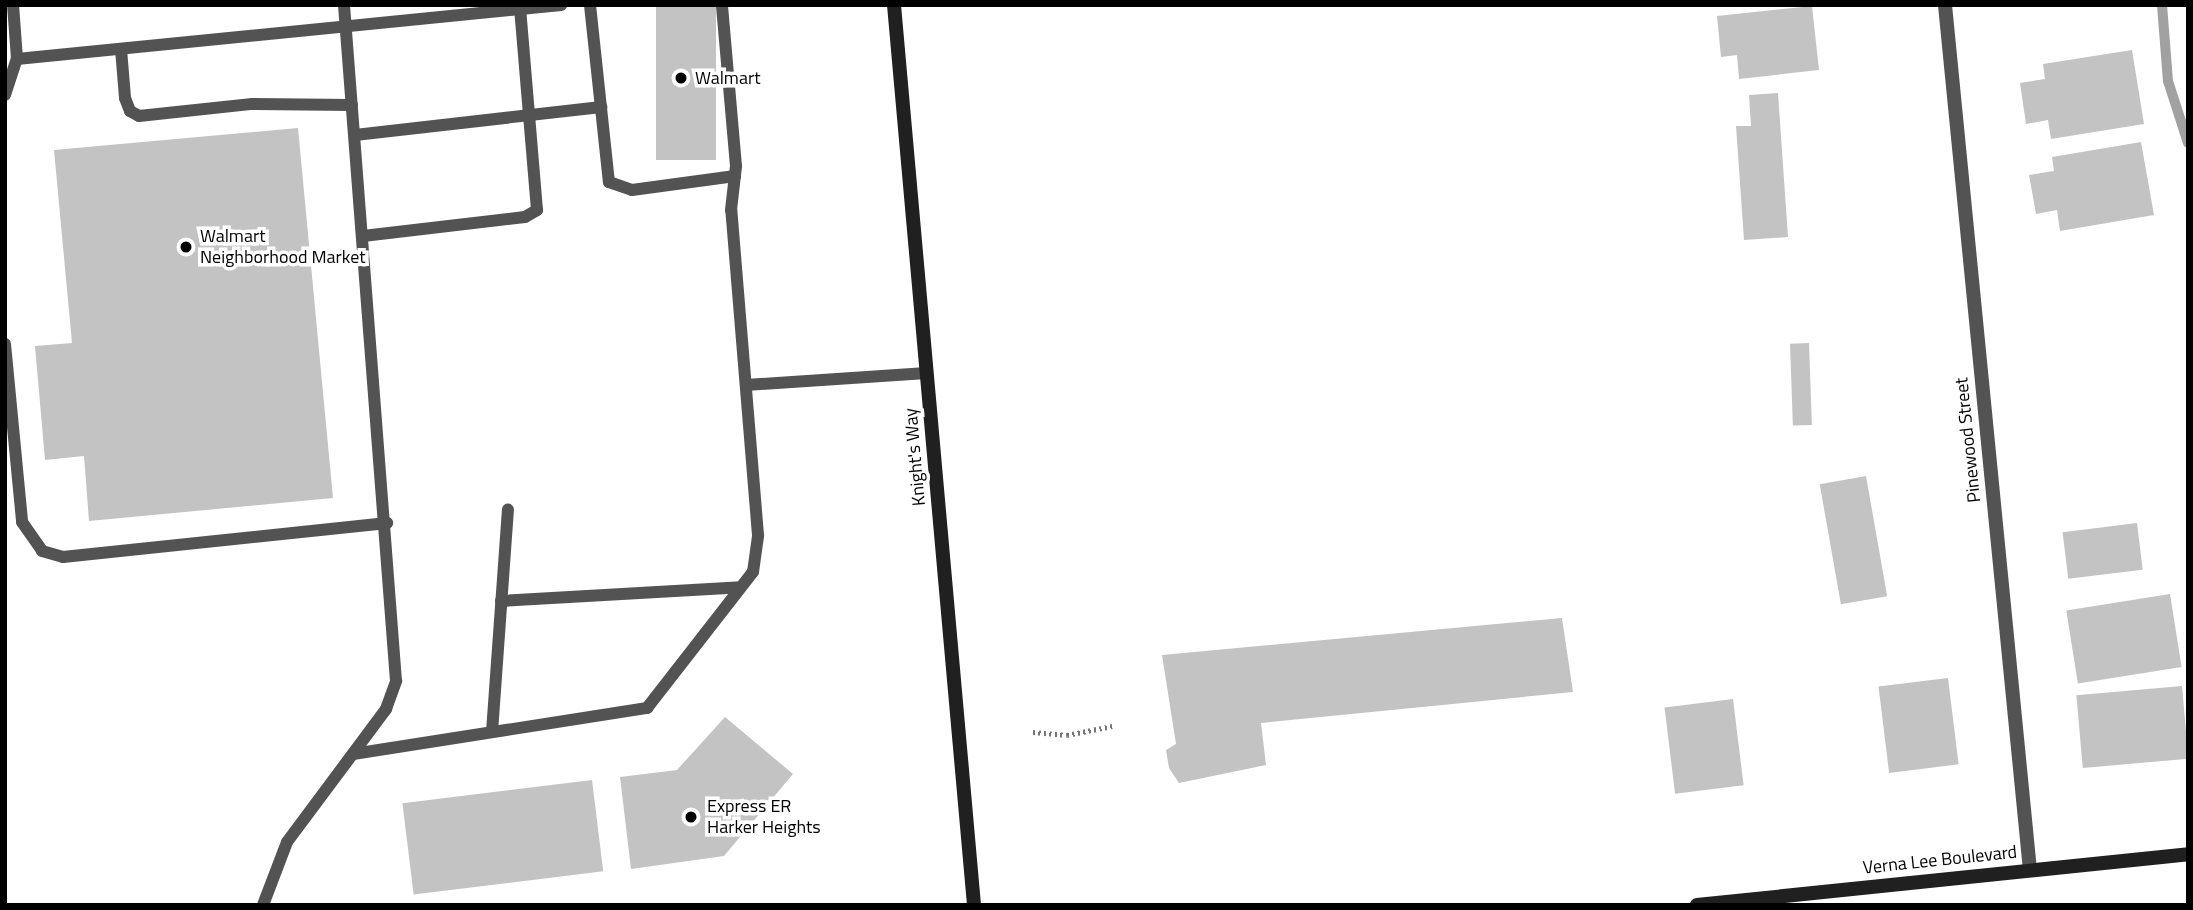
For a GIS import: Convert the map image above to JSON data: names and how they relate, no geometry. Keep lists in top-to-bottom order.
{
  "streets": {
    "main road": ["Knight's Way", "Verna Lee Boulevard"],
    "street": ["Pinewood Street"]
  },
  "crossings": [
    ["Pinewood Street", "Verna Lee Boulevard"]
  ],
  "places": ["Walmart", "Walmart Neighborhood Market", "Express ER Harker Heights"]
}
